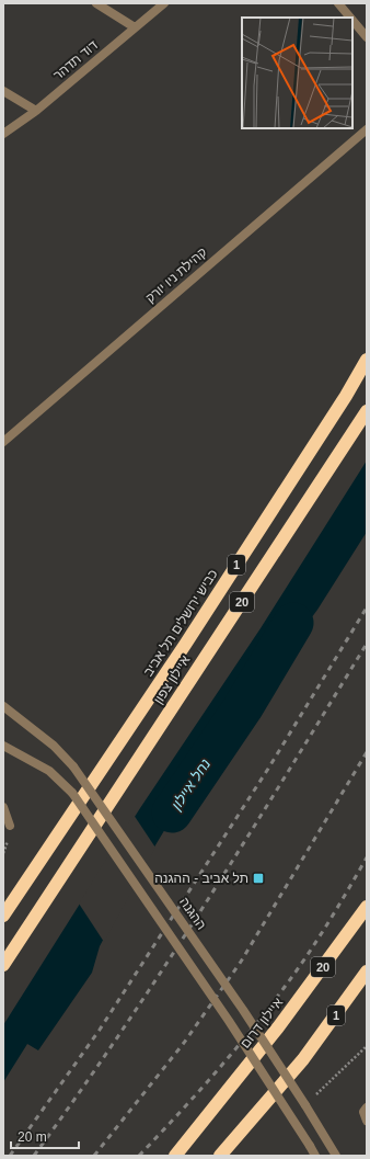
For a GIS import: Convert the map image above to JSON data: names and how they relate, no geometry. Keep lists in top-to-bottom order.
{
  "streets": {
    "highway": [
      "1",
      "20",
      "כביש ירושלים תל אביב",
      "איילון צפון",
      "איילון דרום"
    ],
    "street": ["דוד תדהר", "קהילת ניו יורק", "ההגנה"]
  },
  "water": ["נחל איילון"],
  "places": {
    "transit": ["תל אביב - ההגנה"]
  },
  "scale_bar": "20 m"
}
